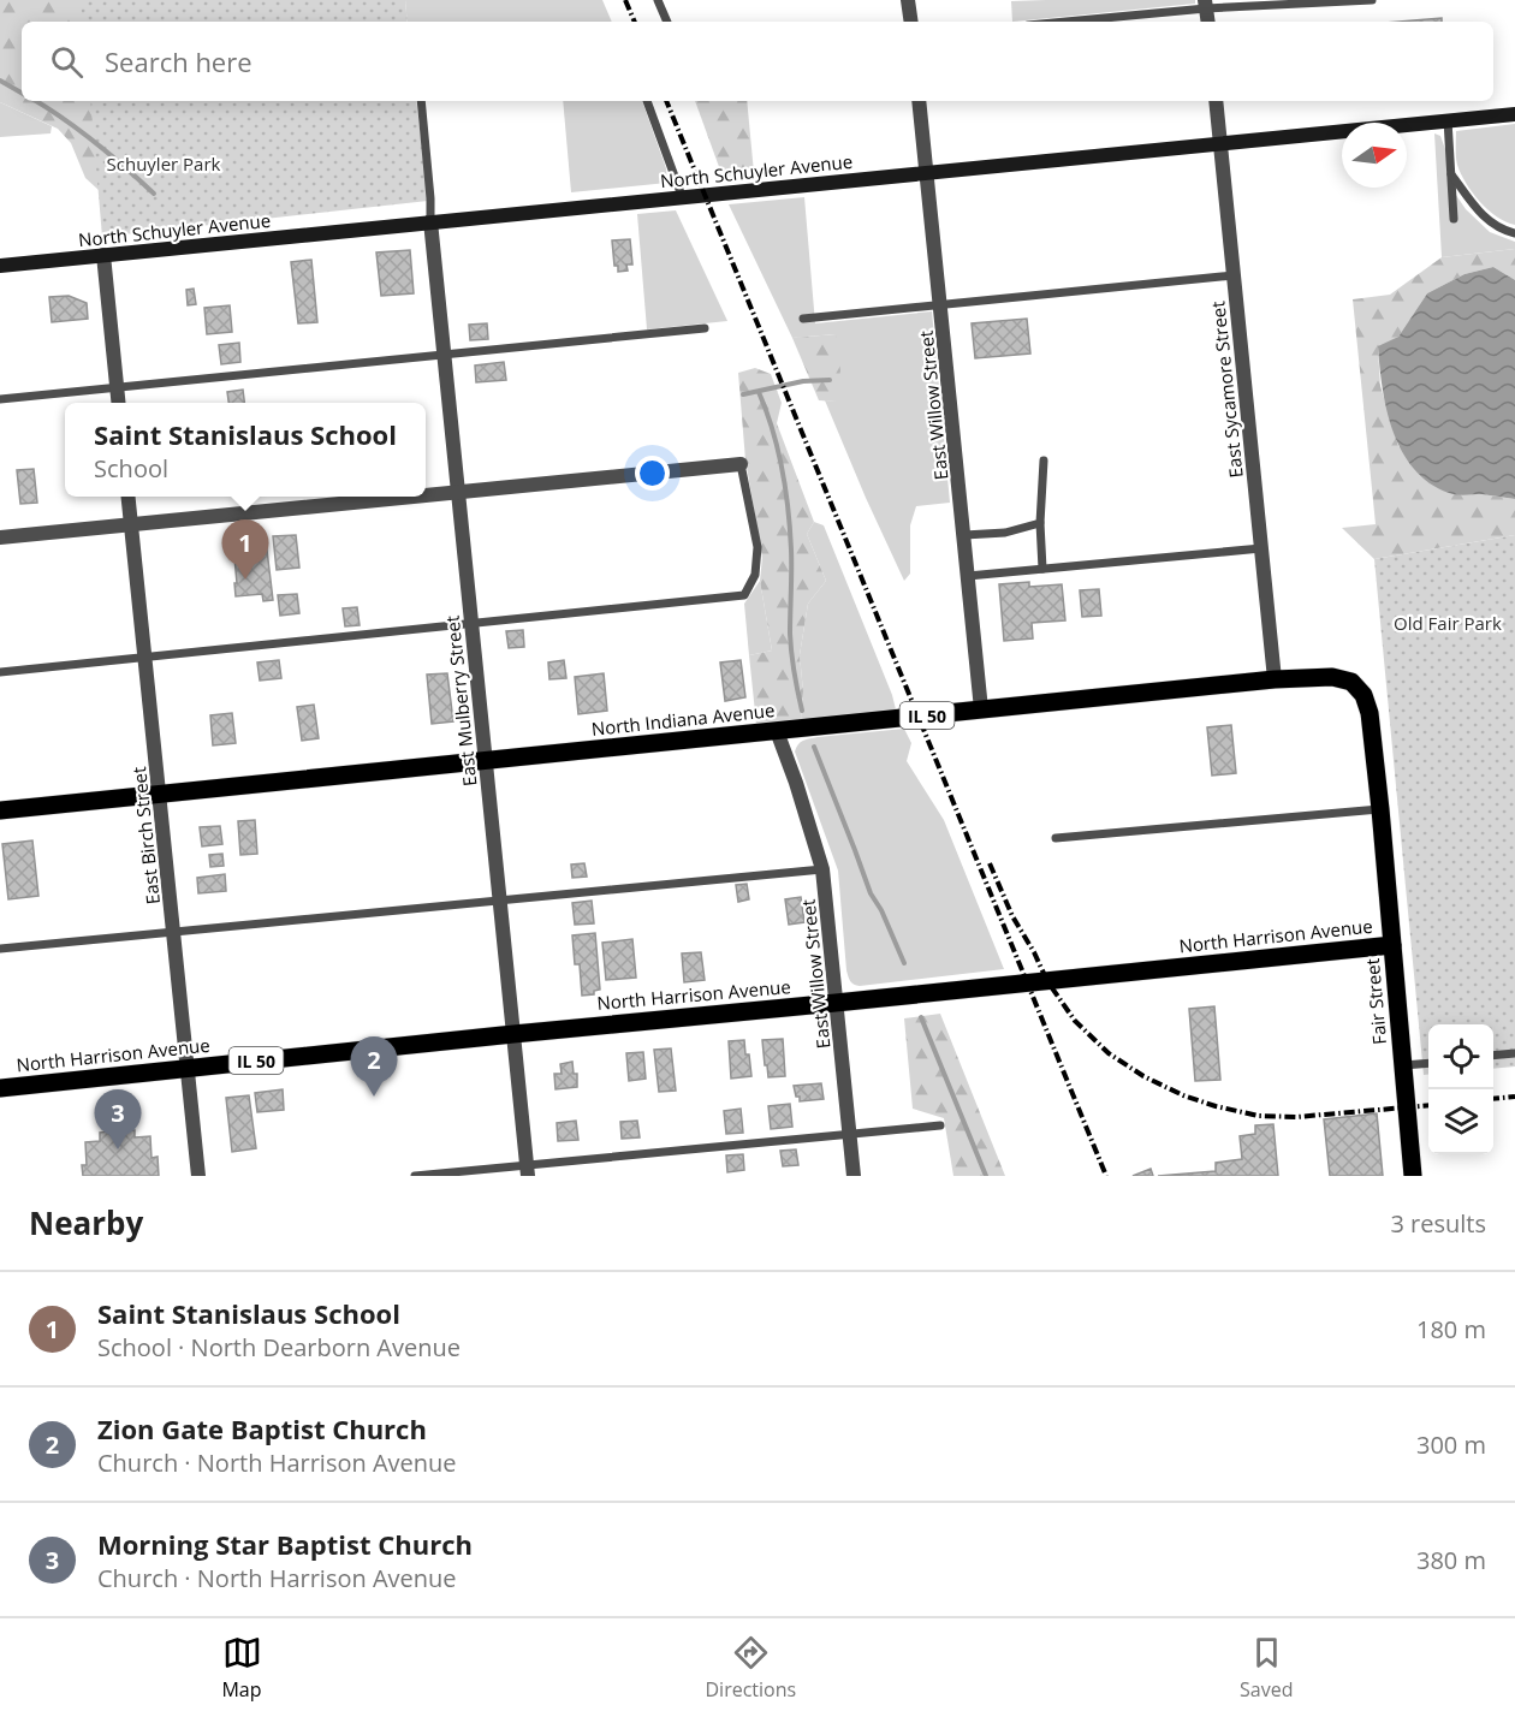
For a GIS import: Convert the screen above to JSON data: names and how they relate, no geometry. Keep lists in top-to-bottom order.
{
  "streets": {
    "main road": [
      "IL 50",
      "North Indiana Avenue",
      "North Harrison Avenue",
      "Fair Street"
    ],
    "street": [
      "North Schuyler Avenue",
      "East Sycamore Street",
      "East Willow Street",
      "East Mulberry Street",
      "East Birch Street"
    ]
  },
  "crossings": [
    ["North Schuyler Avenue", "East Sycamore Street"],
    ["North Schuyler Avenue", "East Willow Street"],
    ["North Schuyler Avenue", "East Mulberry Street"],
    ["East Sycamore Street", "North Indiana Avenue"],
    ["East Willow Street", "North Indiana Avenue"],
    ["East Willow Street", "North Harrison Avenue"],
    ["East Mulberry Street", "North Indiana Avenue"],
    ["East Mulberry Street", "North Harrison Avenue"],
    ["North Indiana Avenue", "East Birch Street"],
    ["North Indiana Avenue", "Fair Street"],
    ["East Birch Street", "North Harrison Avenue"],
    ["North Harrison Avenue", "Fair Street"]
  ],
  "parks": ["Schuyler Park", "Old Fair Park"],
  "north": "right",
  "page": {
    "search": "Search here",
    "popup": ["Saint Stanislaus School", "School"],
    "pins": ["1", "2", "3"],
    "heading": ["Nearby", "3 results"],
    "list": [
      {
        "mark": "1",
        "name": "Saint Stanislaus School",
        "note": "School · North Dearborn Avenue",
        "value": "180 m"
      },
      {
        "mark": "2",
        "name": "Zion Gate Baptist Church",
        "note": "Church · North Harrison Avenue",
        "value": "300 m"
      },
      {
        "mark": "3",
        "name": "Morning Star Baptist Church",
        "note": "Church · North Harrison Avenue",
        "value": "380 m"
      }
    ],
    "nav": ["Map", "Directions", "Saved"]
  }
}
